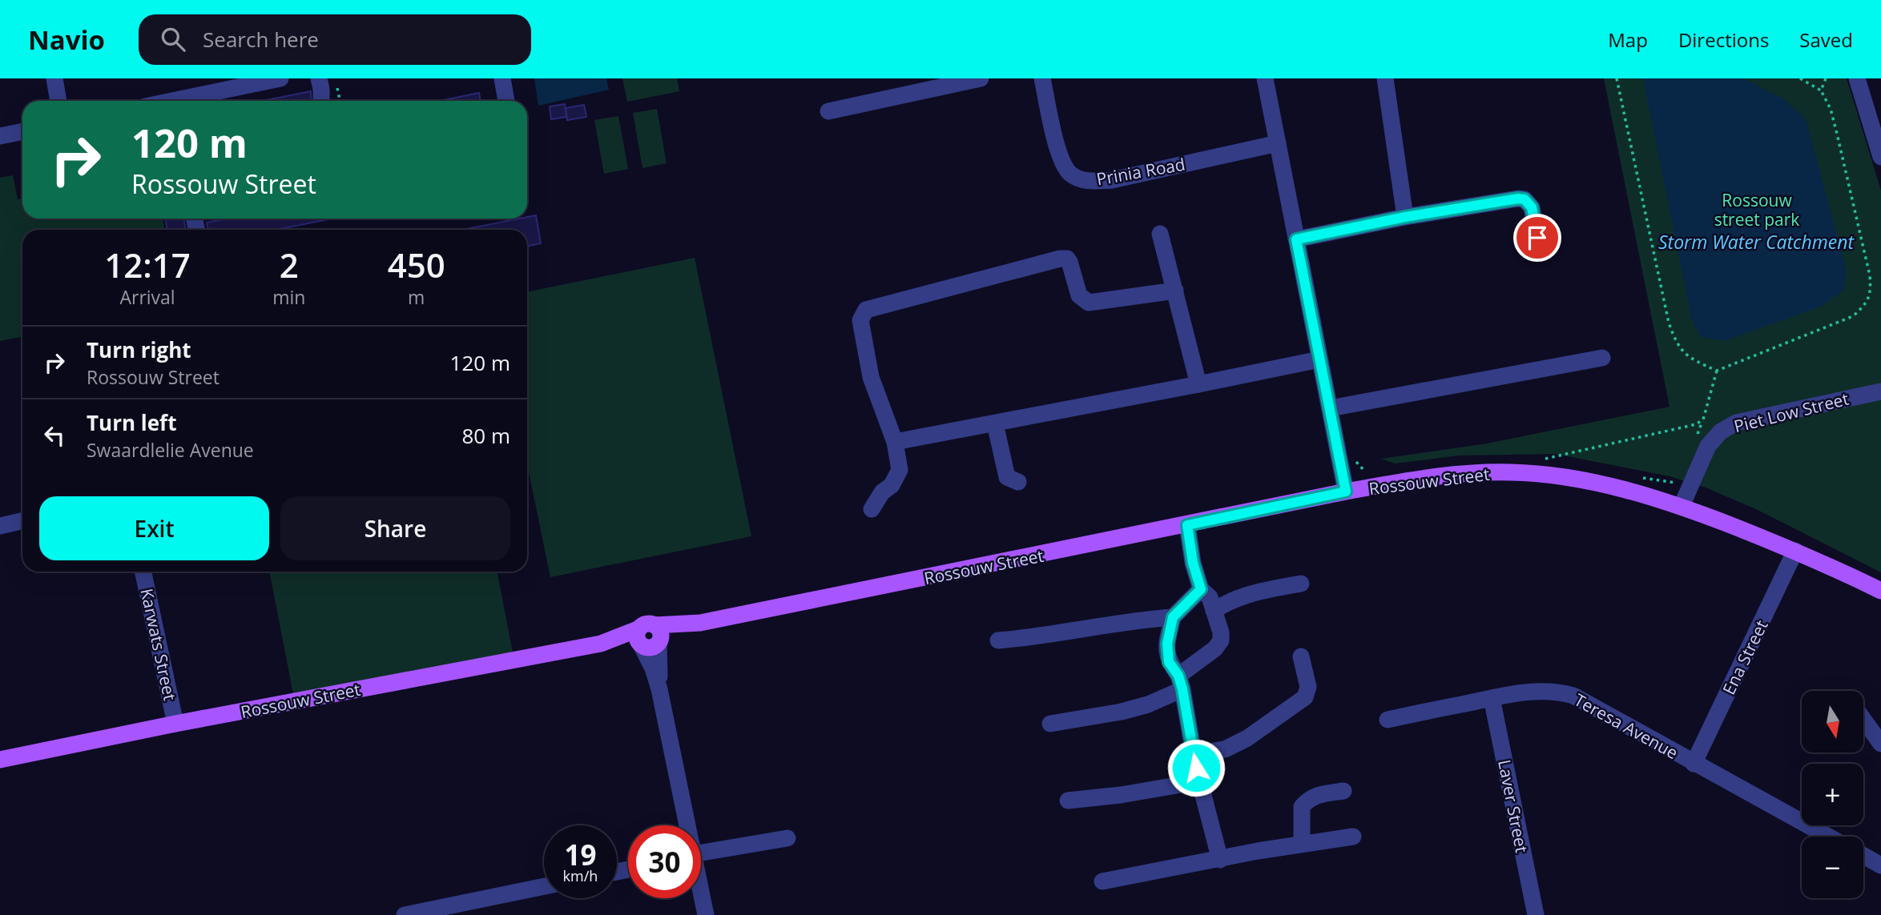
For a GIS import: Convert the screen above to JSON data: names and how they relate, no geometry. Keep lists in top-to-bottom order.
{
  "streets": {
    "main road": ["Rossouw Street"],
    "street": [
      "Prinia Road",
      "Piet Low Street",
      "Karwats Street",
      "Ena Street",
      "Teresa Avenue",
      "Laver Street"
    ]
  },
  "crossings": [
    ["Piet Low Street", "Rossouw Street"],
    ["Rossouw Street", "Karwats Street"],
    ["Rossouw Street", "Ena Street"],
    ["Ena Street", "Teresa Avenue"],
    ["Teresa Avenue", "Laver Street"]
  ],
  "water": ["Storm Water Catchment"],
  "parks": ["Rossouw street park"],
  "north": "bottom",
  "page": {
    "header": "Navio",
    "search": "Search here",
    "nav": ["Map", "Directions", "Saved"],
    "turn": ["120 m", "Rossouw Street"],
    "eta": [
      "12:17",
      "Arrival",
      "2",
      "min",
      "450",
      "m"
    ],
    "list": [
      {
        "name": "Turn right",
        "note": "Rossouw Street",
        "value": "120 m"
      },
      {
        "name": "Turn left",
        "note": "Swaardlelie Avenue",
        "value": "80 m"
      }
    ],
    "buttons": ["Exit", "Share"],
    "map_buttons": ["+", "−"],
    "speed": "19 km/h",
    "limit": "30"
  }
}
